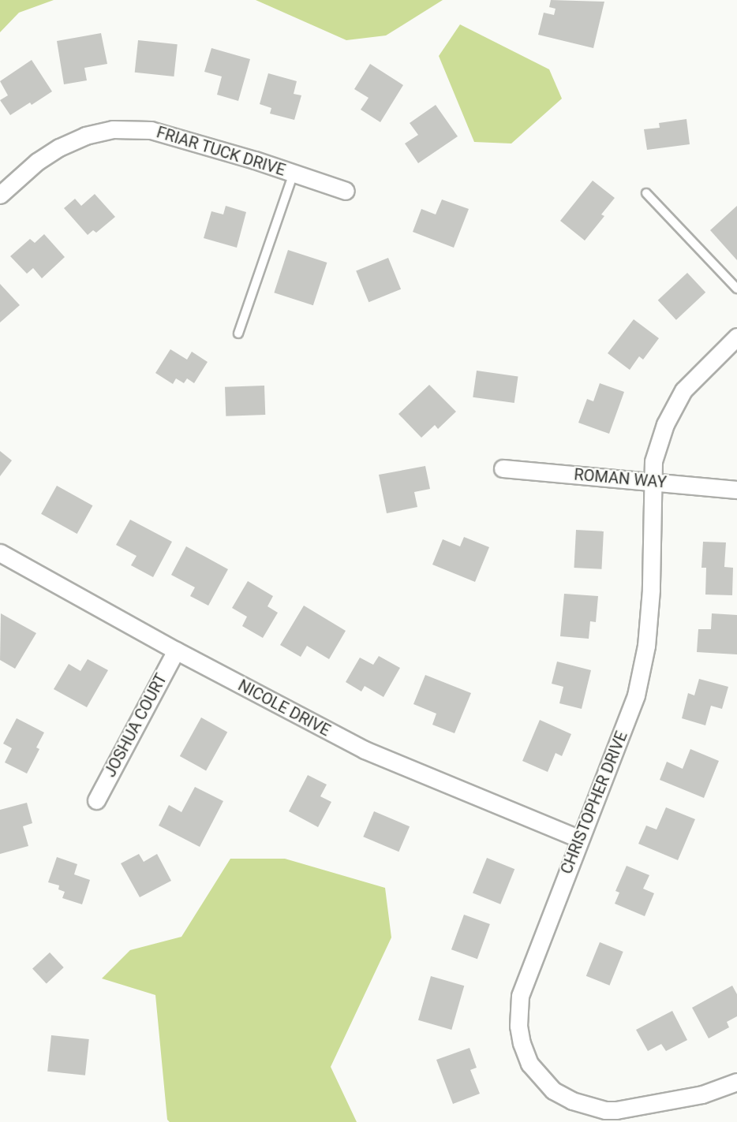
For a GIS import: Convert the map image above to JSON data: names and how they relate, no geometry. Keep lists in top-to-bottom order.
{
  "streets": {
    "street": [
      "FRIAR TUCK DRIVE",
      "ROMAN WAY",
      "NICOLE DRIVE",
      "JOSHUA COURT",
      "CHRISTOPHER DRIVE"
    ]
  },
  "crossings": [
    ["ROMAN WAY", "CHRISTOPHER DRIVE"],
    ["NICOLE DRIVE", "JOSHUA COURT"],
    ["NICOLE DRIVE", "CHRISTOPHER DRIVE"]
  ]
}
